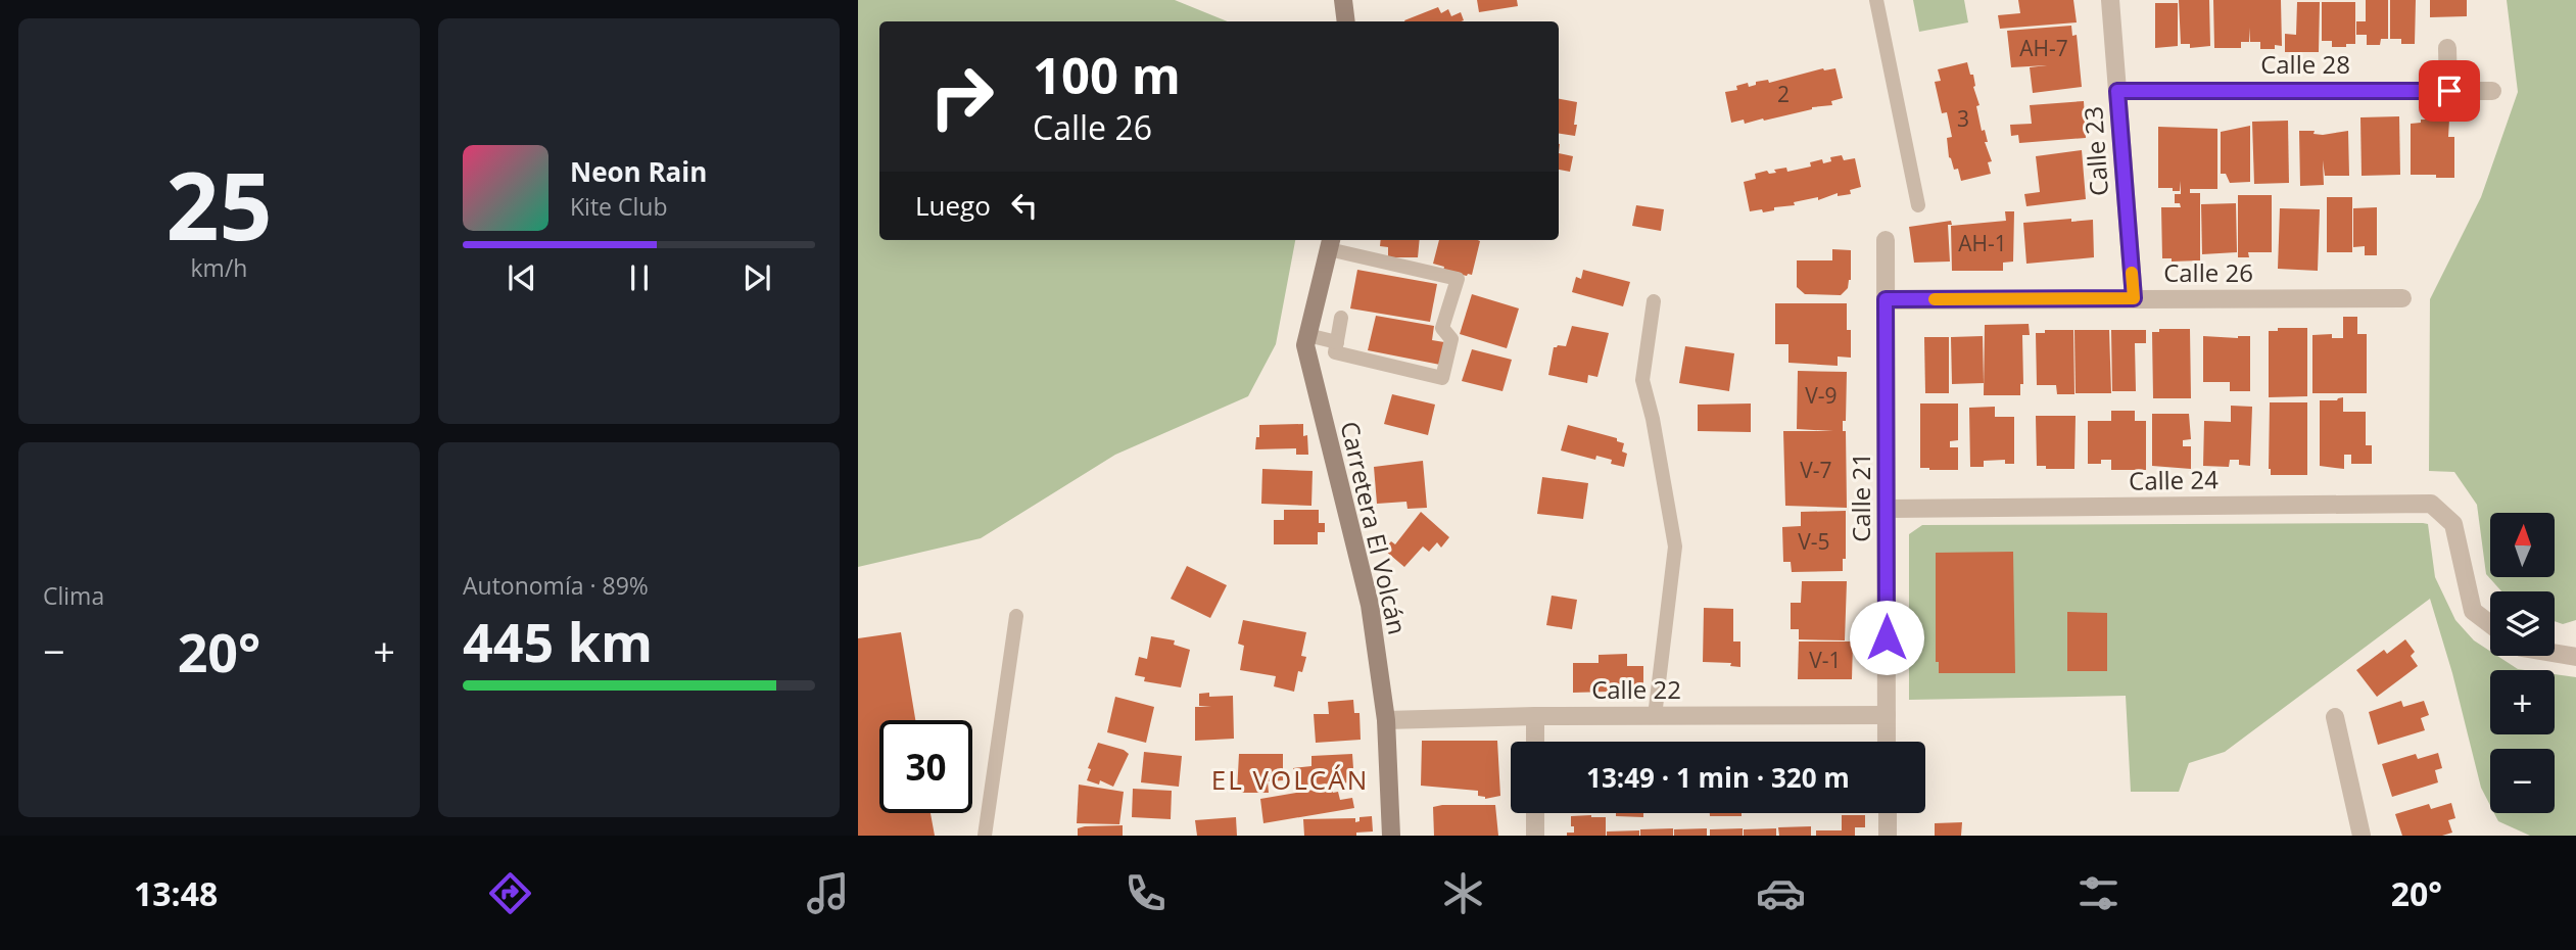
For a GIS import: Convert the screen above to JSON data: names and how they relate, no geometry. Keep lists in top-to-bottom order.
{
  "streets": {
    "street": [
      "Calle 28",
      "Calle 23",
      "Calle 26",
      "Calle 24",
      "Calle 21",
      "Carretera El Volcán",
      "Calle 22"
    ]
  },
  "crossings": [
    ["Calle 28", "Calle 23"],
    ["Calle 23", "Calle 26"],
    ["Calle 26", "Calle 21"],
    ["Calle 24", "Calle 21"],
    ["Calle 21", "Calle 22"],
    ["Carretera El Volcán", "Calle 22"]
  ],
  "districts": ["EL VOLCÁN"],
  "house_numbers": [
    "AH-7",
    "2",
    "3",
    "AH-1",
    "V-9",
    "V-7",
    "V-5",
    "V-1"
  ],
  "north": "top",
  "page": {
    "tile": [
      ["25", "km/h"],
      "Clima",
      ["Autonomía · 89%", "445 km"]
    ],
    "turn": ["100 m", "Calle 26"],
    "song": ["Neon Rain", "Kite Club"],
    "then": "Luego",
    "map_buttons": ["+", "−"],
    "heat": ["−", "20°", "+"],
    "limit": "30",
    "trip": "13:49 · 1 min · 320 m",
    "tabs": ["13:48", "20°"]
  }
}
